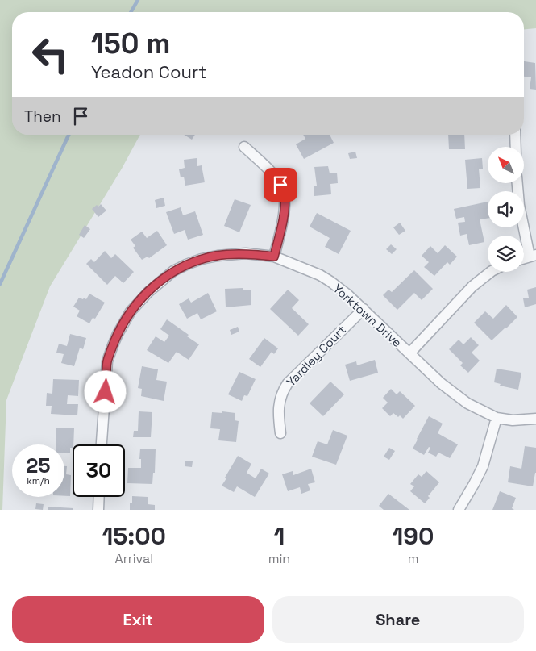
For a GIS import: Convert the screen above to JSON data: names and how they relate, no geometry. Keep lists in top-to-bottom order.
{
  "streets": {
    "street": ["Yorktown Drive", "Yardley Court"]
  },
  "crossings": [
    ["Yorktown Drive", "Yardley Court"]
  ],
  "north": "top left",
  "page": {
    "turn": ["150 m", "Yeadon Court"],
    "then": "Then",
    "speed": "25 km/h",
    "limit": "30",
    "eta": [
      "15:00",
      "Arrival",
      "1",
      "min",
      "190",
      "m"
    ],
    "buttons": ["Exit", "Share"]
  }
}
